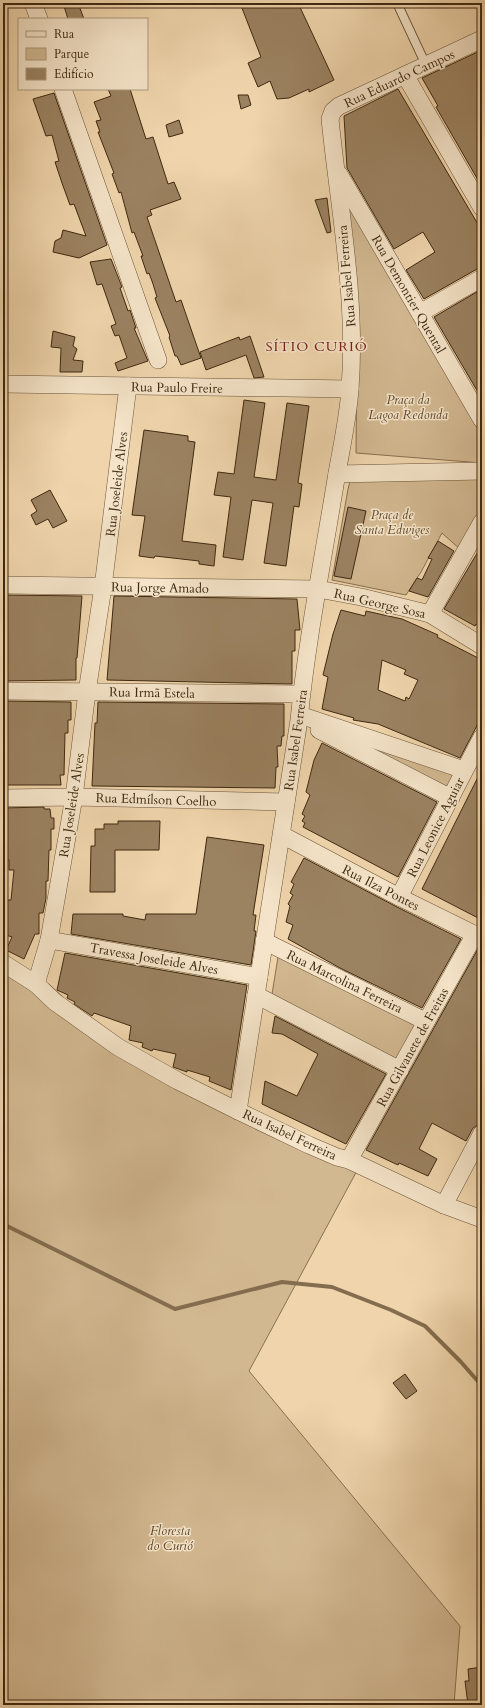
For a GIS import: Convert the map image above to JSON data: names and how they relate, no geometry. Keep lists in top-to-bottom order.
{
  "streets": {
    "street": [
      "Rua Eduardo Campos",
      "Rua Isabel Ferreira",
      "Rua Demontier Quental",
      "Rua Paulo Freire",
      "Rua Joseleide Alves",
      "Rua Jorge Amado",
      "Rua George Sosa",
      "Rua Irmã Estela",
      "Rua Edmílson Coelho",
      "Rua Leonice Aguiar",
      "Rua Ilza Pontes",
      "Travessa Joseleide Alves",
      "Rua Marcolina Ferreira",
      "Rua Gilvanete de Freitas"
    ]
  },
  "crossings": [
    ["Rua Eduardo Campos", "Rua Isabel Ferreira"],
    ["Rua Isabel Ferreira", "Rua Demontier Quental"],
    ["Rua Isabel Ferreira", "Rua Paulo Freire"],
    ["Rua Isabel Ferreira", "Rua Jorge Amado"],
    ["Rua Isabel Ferreira", "Rua George Sosa"],
    ["Rua Isabel Ferreira", "Rua Irmã Estela"],
    ["Rua Isabel Ferreira", "Rua Edmílson Coelho"],
    ["Rua Isabel Ferreira", "Rua Ilza Pontes"],
    ["Rua Isabel Ferreira", "Travessa Joseleide Alves"],
    ["Rua Isabel Ferreira", "Rua Marcolina Ferreira"],
    ["Rua Isabel Ferreira", "Rua Gilvanete de Freitas"],
    ["Rua Paulo Freire", "Rua Joseleide Alves"],
    ["Rua Joseleide Alves", "Rua Jorge Amado"],
    ["Rua Joseleide Alves", "Rua Irmã Estela"],
    ["Rua Joseleide Alves", "Rua Edmílson Coelho"],
    ["Rua Joseleide Alves", "Travessa Joseleide Alves"],
    ["Rua Jorge Amado", "Rua George Sosa"],
    ["Rua Leonice Aguiar", "Rua Ilza Pontes"],
    ["Rua Ilza Pontes", "Rua Gilvanete de Freitas"],
    ["Rua Marcolina Ferreira", "Rua Gilvanete de Freitas"]
  ],
  "districts": ["SÍTIO CURIÓ"],
  "parks": ["Praça da Lagoa Redonda", "Praça de Santa Edwiges", "Floresta do Curió"],
  "legend": ["Rua", "Parque", "Edifício"]
}
